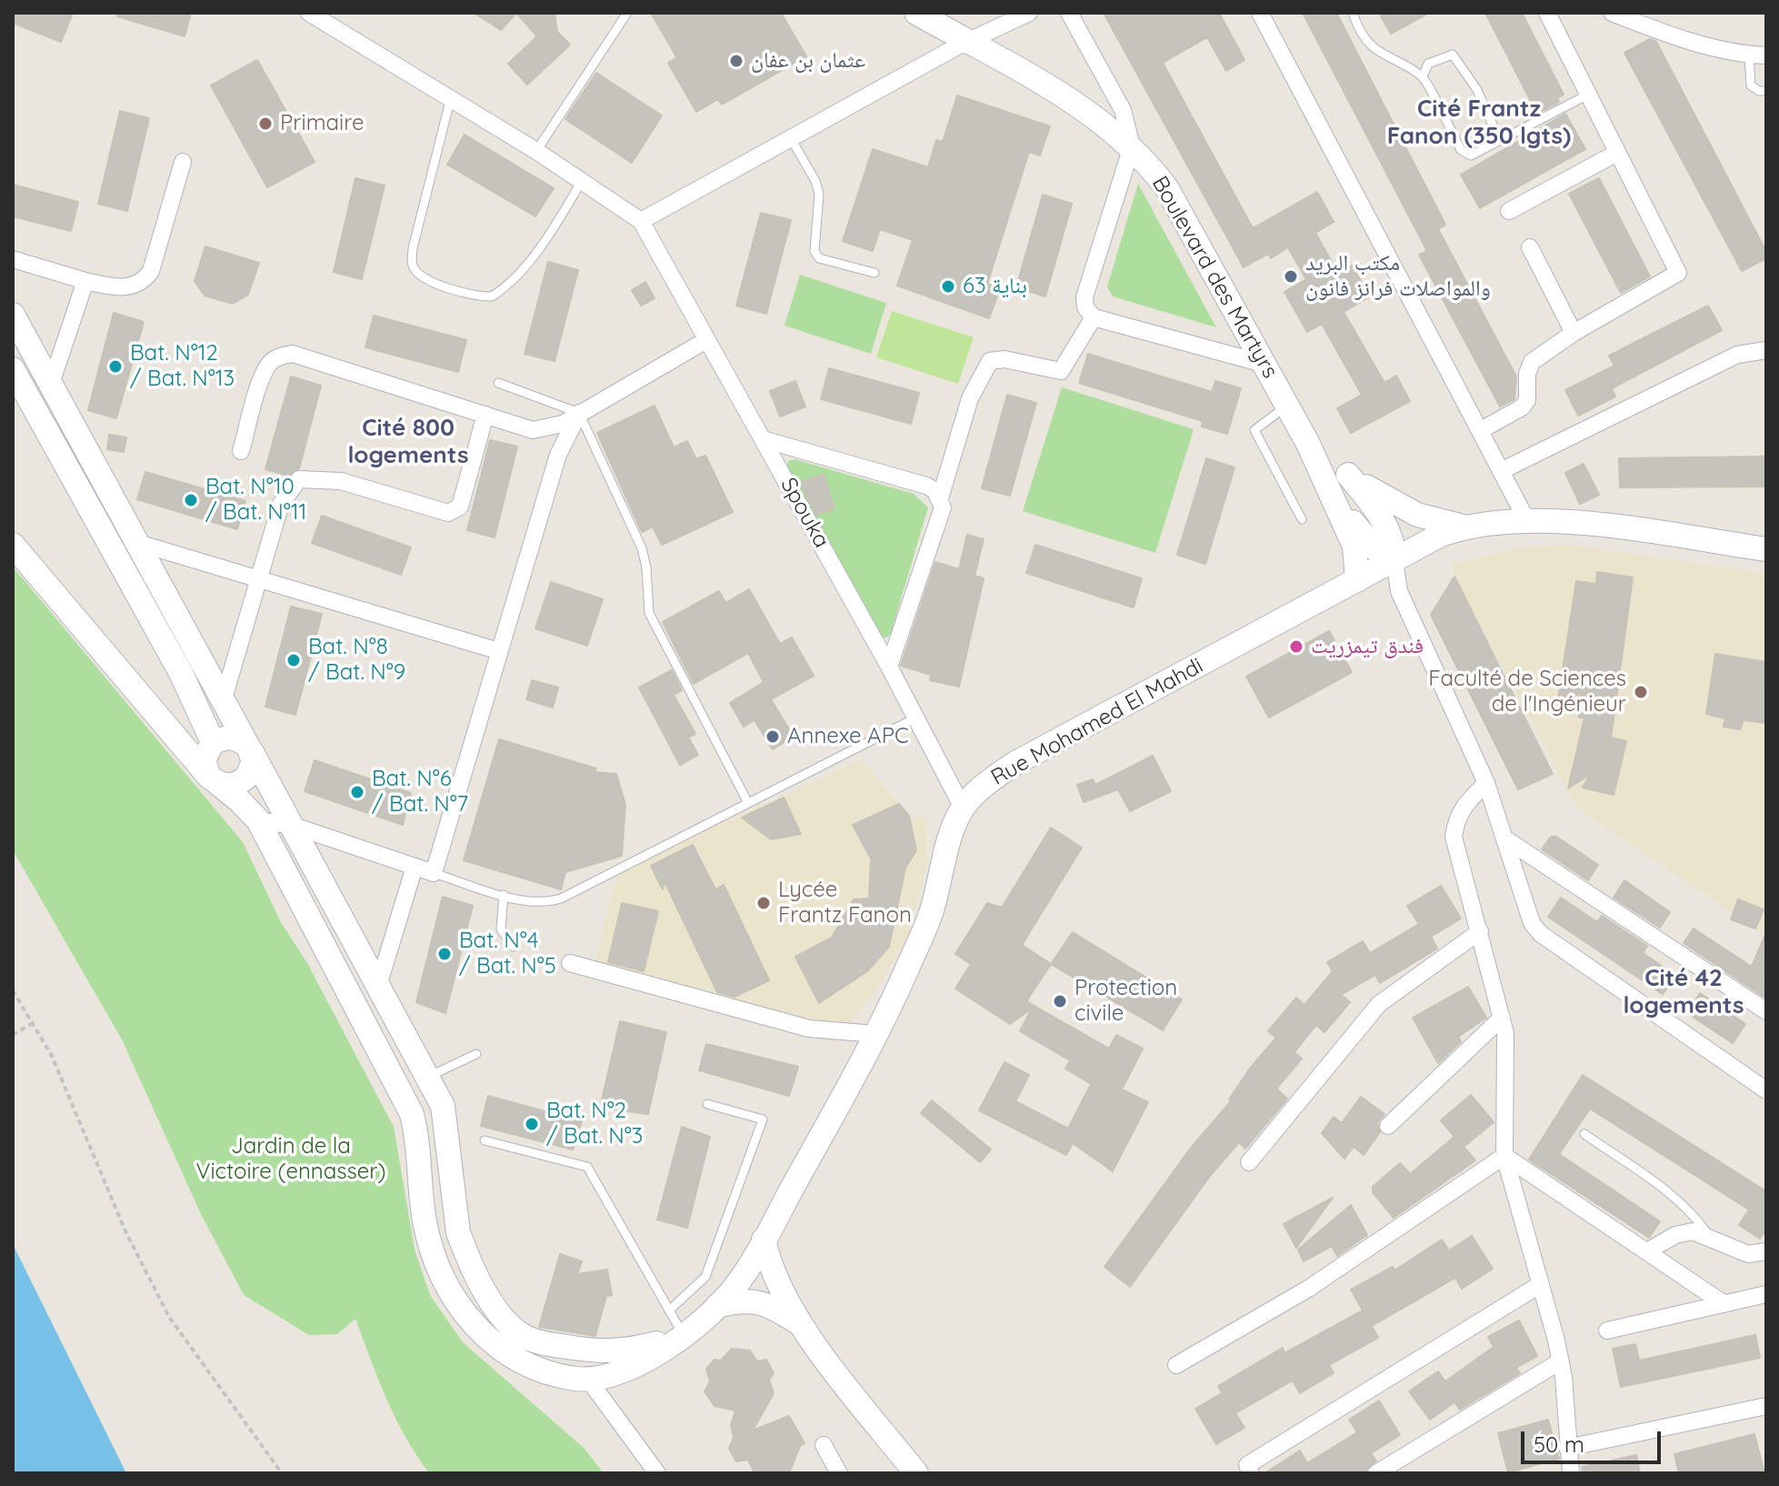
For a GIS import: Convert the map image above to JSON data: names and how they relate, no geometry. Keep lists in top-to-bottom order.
{
  "streets": {
    "main road": ["Boulevard des Martyrs", "Rue Mohamed El Mahdi"],
    "street": ["Spouka"]
  },
  "crossings": [
    ["Spouka", "Rue Mohamed El Mahdi"]
  ],
  "districts": ["Cité Frantz Fanon (350 lgts)", "Cité 800 logements", "Cité 42 logements"],
  "parks": ["Jardin de la Victoire (ennasser)"],
  "places": [
    "عثمان بن عفان",
    "Primaire",
    "مكتب البريد والمواصلات فرانز فانون",
    "بناية 63",
    "Bat. N°12 / Bat. N°13",
    "Bat. N°10 / Bat. N°11",
    "فندق تيمزريت",
    "Bat. N°8 / Bat. N°9",
    "Faculté de Sciences de l'Ingénieur",
    "Annexe APC",
    "Bat. N°6 / Bat. N°7",
    "Lycée Frantz Fanon",
    "Bat. N°4 / Bat. N°5",
    "Protection civile",
    "Bat. N°2 / Bat. N°3"
  ],
  "scale_bar": "50 m"
}
